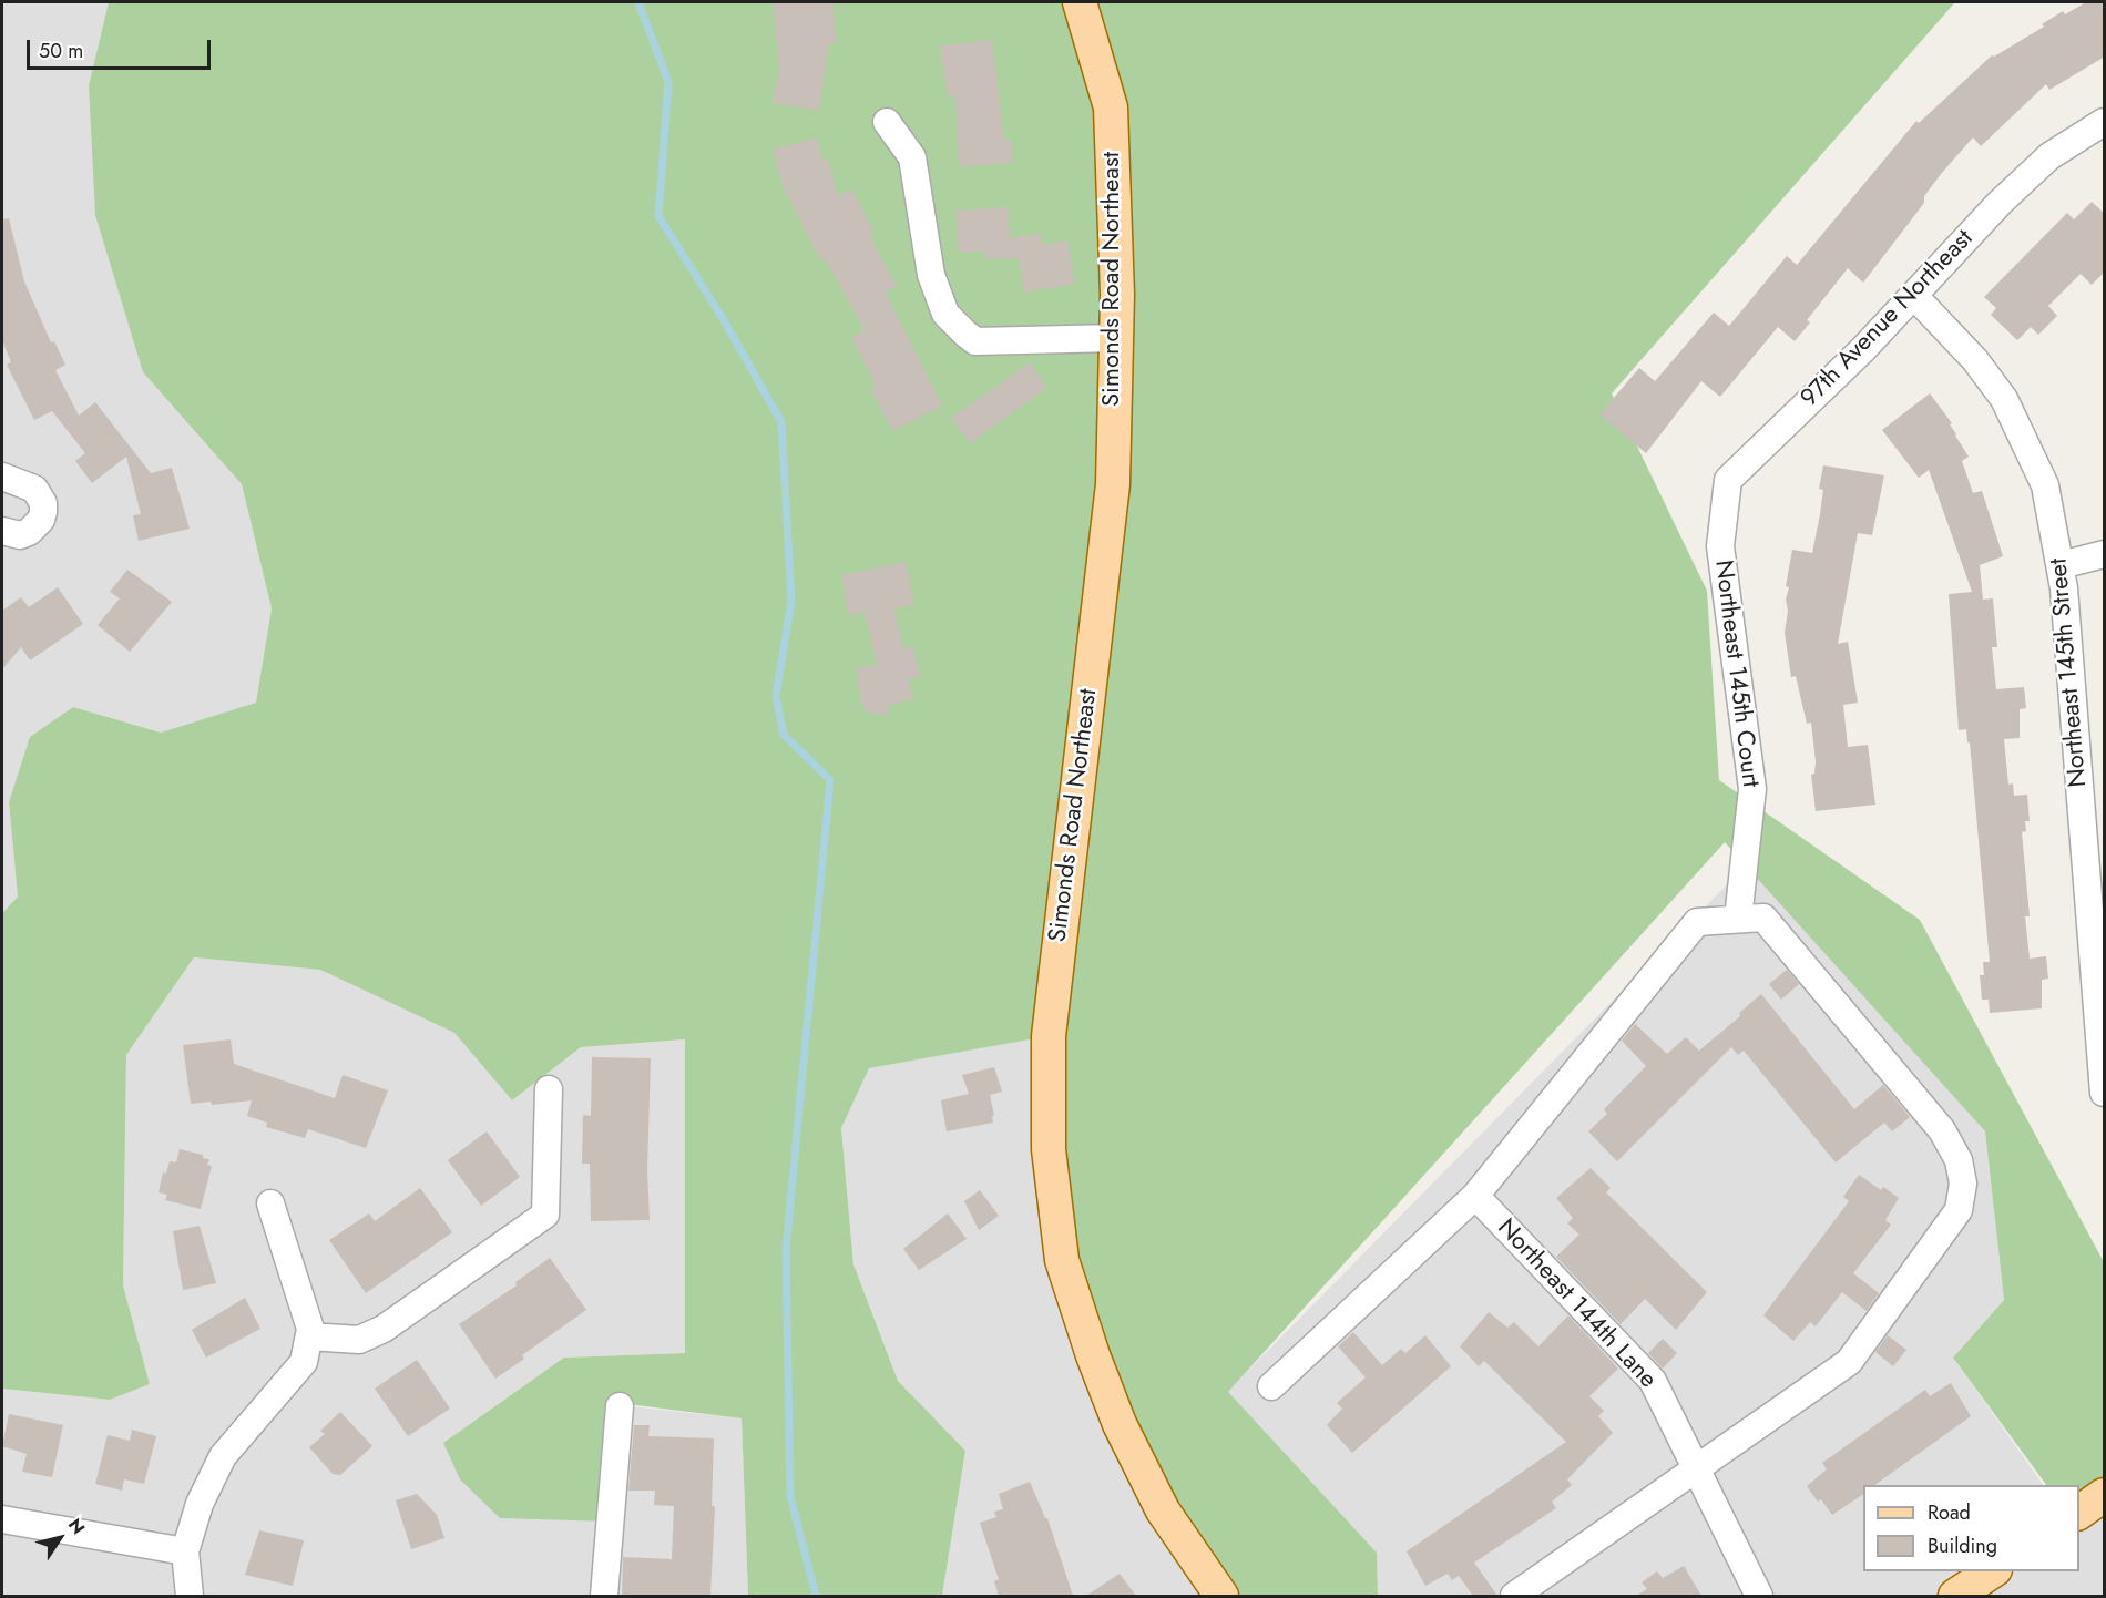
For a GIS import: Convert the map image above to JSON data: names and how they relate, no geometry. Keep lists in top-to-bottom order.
{
  "streets": {
    "main road": ["Simonds Road Northeast"],
    "street": [
      "97th Avenue Northeast",
      "Northeast 145th Street",
      "Northeast 145th Court",
      "Northeast 144th Lane"
    ]
  },
  "crossings": [
    ["97th Avenue Northeast", "Northeast 145th Street"],
    ["97th Avenue Northeast", "Northeast 145th Court"]
  ],
  "legend": ["Road", "Building"],
  "scale_bar": "50 m",
  "north": "top right"
}
